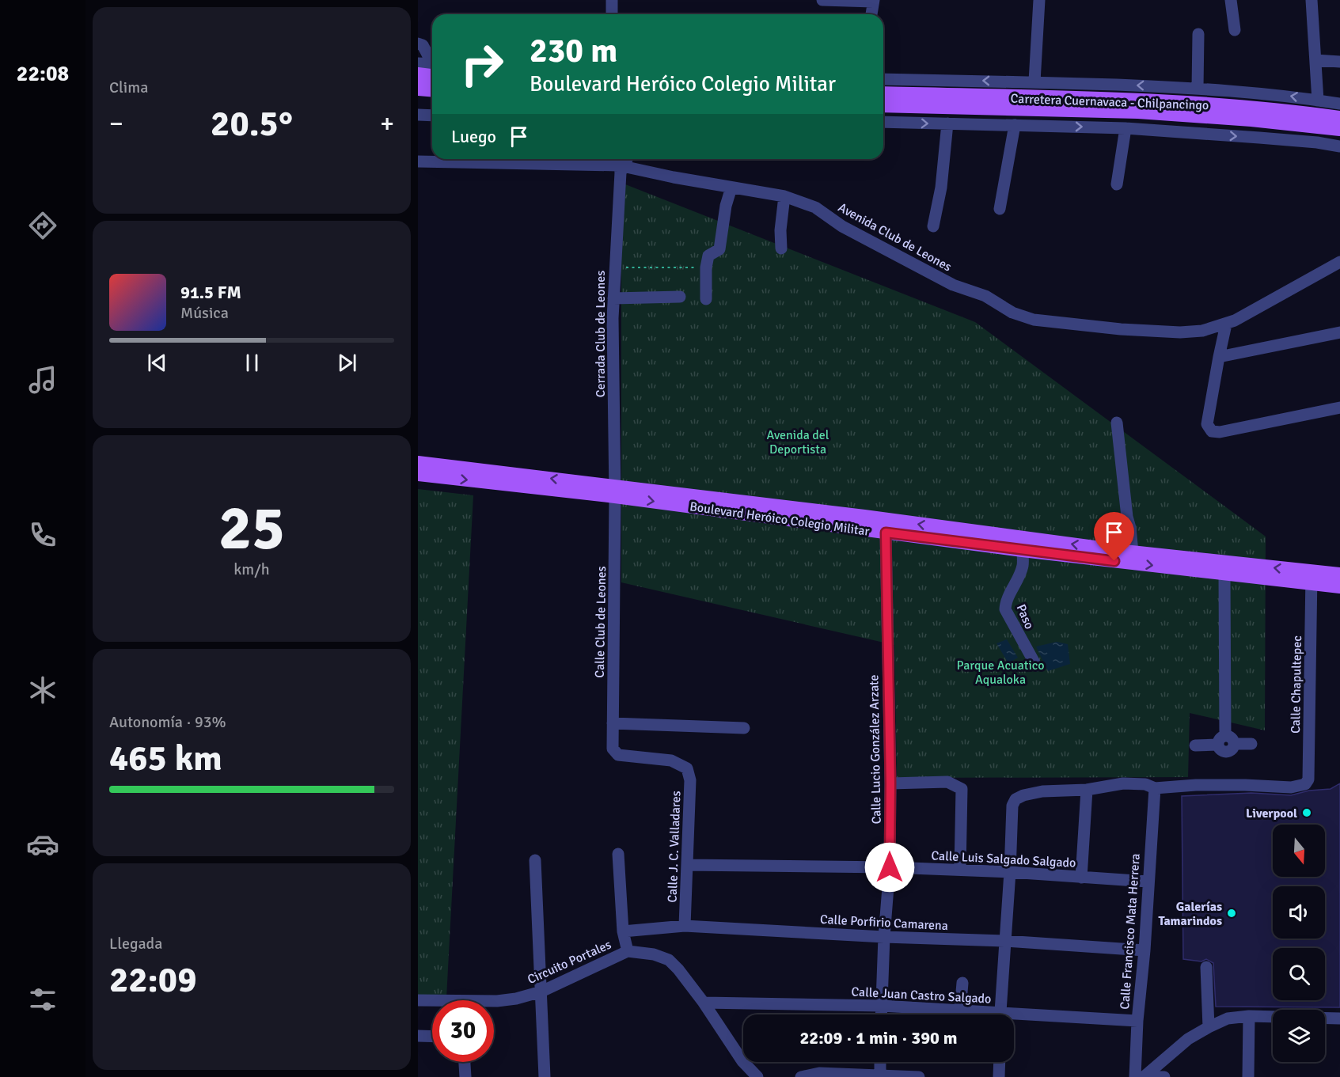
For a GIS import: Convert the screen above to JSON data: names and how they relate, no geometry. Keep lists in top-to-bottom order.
{
  "streets": {
    "main road": ["Carretera Cuernavaca - Chilpancingo", "Boulevard Heróico Colegio Militar"],
    "street": [
      "Avenida Club de Leones",
      "Cerrada Club de Leones",
      "Paso",
      "Calle Club de Leones",
      "Calle Chapultepec",
      "Calle Lucio González Arzate",
      "Calle J. C. Valladares",
      "Calle Luis Salgado Salgado",
      "Calle Porfirio Camarena",
      "Calle Francisco Mata Herrera",
      "Circuito Portales",
      "Calle Juan Castro Salgado"
    ]
  },
  "crossings": [
    ["Avenida Club de Leones", "Cerrada Club de Leones"],
    ["Cerrada Club de Leones", "Boulevard Heróico Colegio Militar"],
    ["Cerrada Club de Leones", "Calle Club de Leones"],
    ["Boulevard Heróico Colegio Militar", "Paso"],
    ["Boulevard Heróico Colegio Militar", "Calle Club de Leones"],
    ["Boulevard Heróico Colegio Militar", "Calle Chapultepec"],
    ["Boulevard Heróico Colegio Militar", "Calle Lucio González Arzate"],
    ["Calle Club de Leones", "Calle J. C. Valladares"],
    ["Calle Chapultepec", "Calle Francisco Mata Herrera"],
    ["Calle Lucio González Arzate", "Calle Luis Salgado Salgado"],
    ["Calle Lucio González Arzate", "Calle Porfirio Camarena"],
    ["Calle Lucio González Arzate", "Calle Juan Castro Salgado"],
    ["Calle J. C. Valladares", "Calle Luis Salgado Salgado"],
    ["Calle J. C. Valladares", "Calle Porfirio Camarena"],
    ["Calle Luis Salgado Salgado", "Calle Francisco Mata Herrera"],
    ["Calle Porfirio Camarena", "Calle Francisco Mata Herrera"],
    ["Calle Francisco Mata Herrera", "Calle Juan Castro Salgado"],
    ["Circuito Portales", "Calle Juan Castro Salgado"]
  ],
  "parks": ["Avenida del Deportista", "Parque Acuatico Aqualoka"],
  "places": ["Liverpool", "Galerías Tamarindos"],
  "north": "bottom",
  "page": {
    "tabs": "22:08",
    "tile": [
      "Clima",
      ["25", "km/h"],
      ["Autonomía · 93%", "465 km"],
      ["Llegada", "22:09"]
    ],
    "turn": ["230 m", "Boulevard Heróico Colegio Militar"],
    "heat": ["−", "20.5°", "+"],
    "then": "Luego",
    "song": ["91.5 FM", "Música"],
    "limit": "30",
    "trip": "22:09 · 1 min · 390 m"
  }
}
